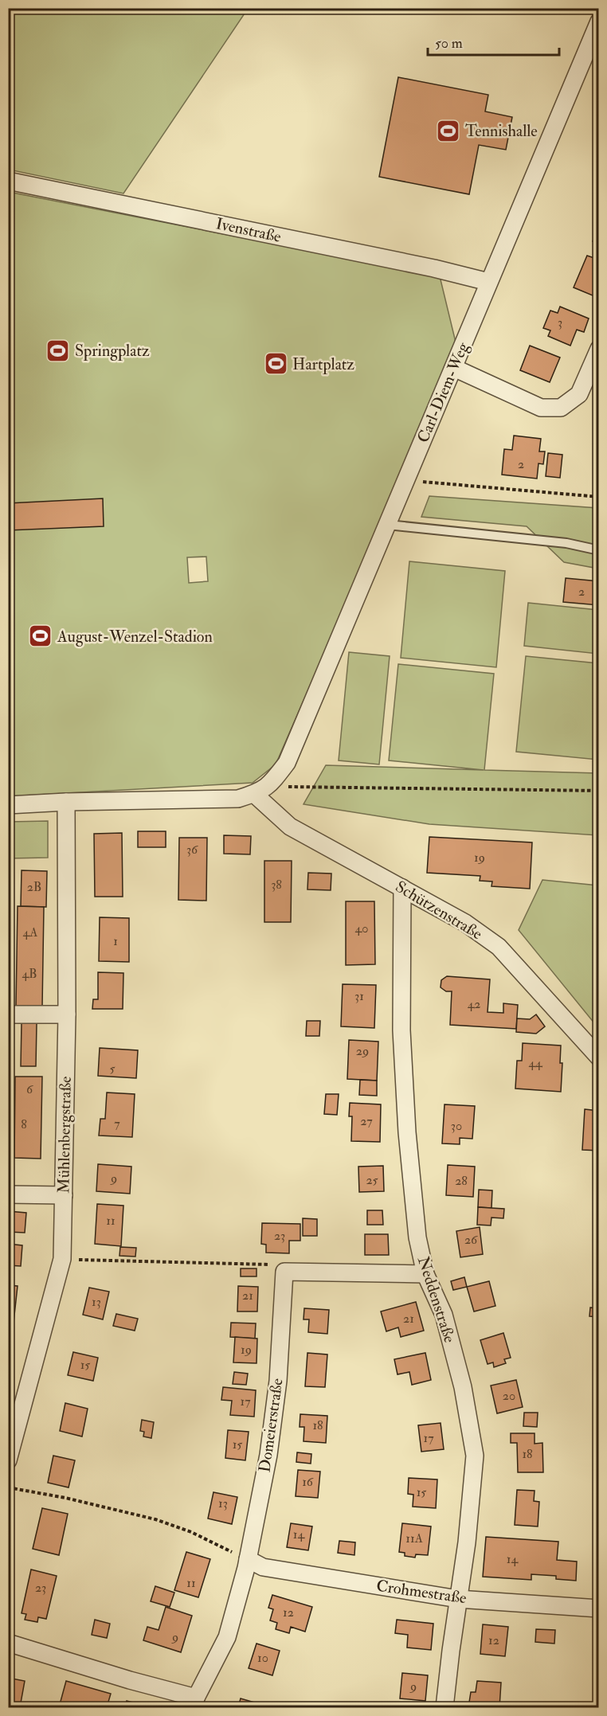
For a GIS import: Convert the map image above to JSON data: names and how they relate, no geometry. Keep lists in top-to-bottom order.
{
  "streets": {
    "street": [
      "Ivenstraße",
      "Carl-Diem-Weg",
      "Schützenstraße",
      "Mühlenbergstraße",
      "Neddenstraße",
      "Domeierstraße",
      "Crohmestraße"
    ]
  },
  "crossings": [
    ["Ivenstraße", "Carl-Diem-Weg"],
    ["Carl-Diem-Weg", "Schützenstraße"],
    ["Schützenstraße", "Neddenstraße"],
    ["Neddenstraße", "Crohmestraße"],
    ["Domeierstraße", "Crohmestraße"]
  ],
  "places": {
    "sports": [
      "Tennishalle",
      "Springplatz",
      "Hartplatz",
      "August-Wenzel-Stadion"
    ]
  },
  "house_numbers": [
    "3",
    "2",
    "2",
    "36",
    "19",
    "38",
    "2B",
    "40",
    "4A",
    "1",
    "4B",
    "31",
    "42",
    "29",
    "44",
    "5",
    "6",
    "27",
    "7",
    "8",
    "30",
    "9",
    "25",
    "28",
    "11",
    "23",
    "26",
    "21",
    "13",
    "21",
    "19",
    "15",
    "20",
    "17",
    "18",
    "17",
    "15",
    "18",
    "16",
    "15",
    "13",
    "14",
    "11A",
    "14",
    "11",
    "23",
    "12",
    "9",
    "12",
    "10",
    "9"
  ],
  "scale_bar": "50 m"
}
